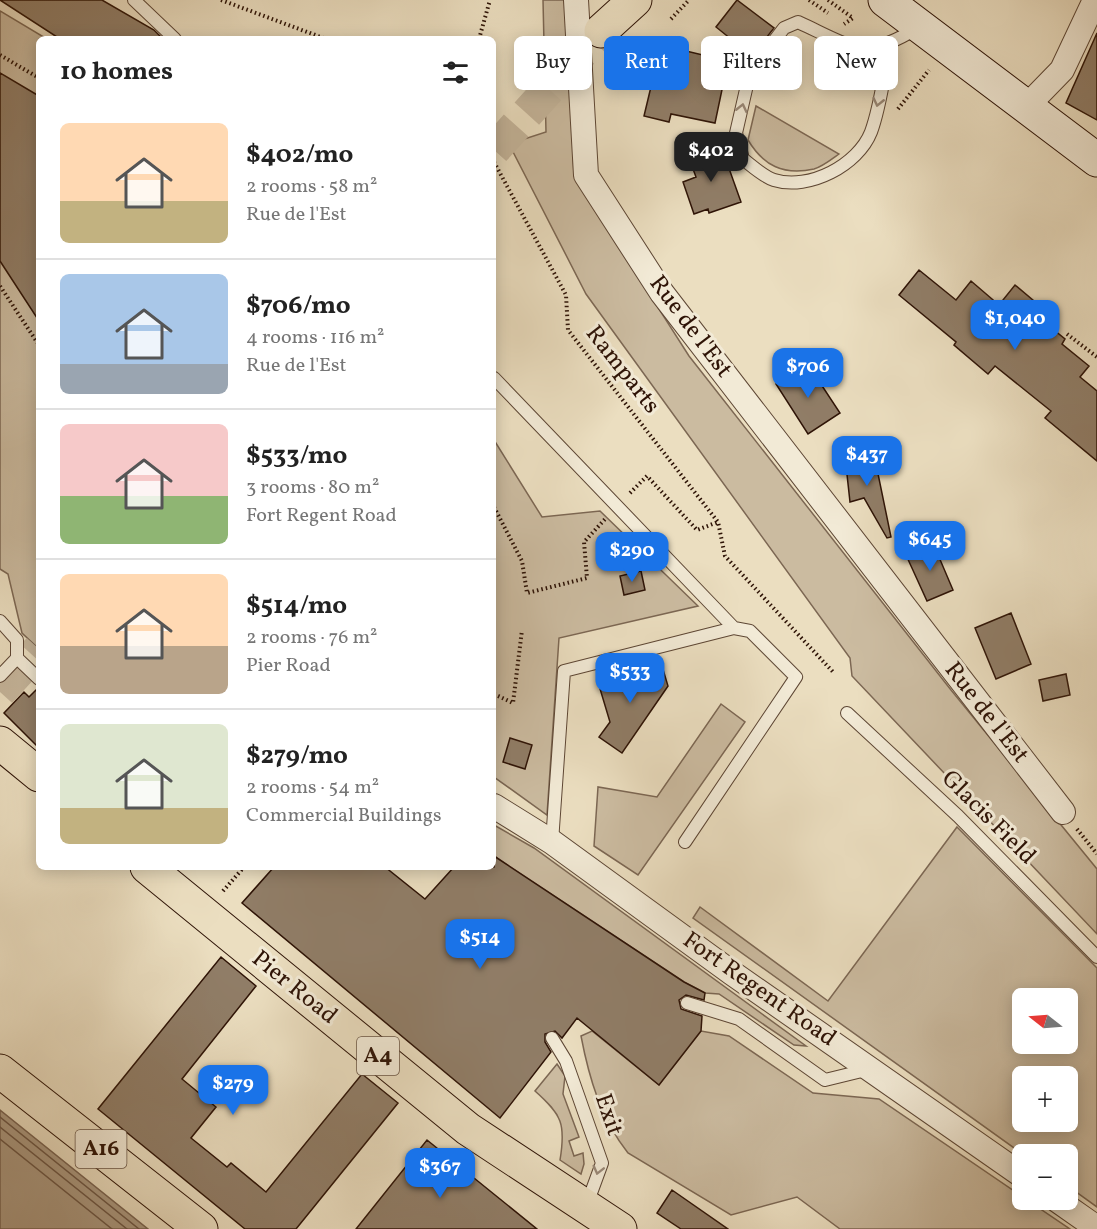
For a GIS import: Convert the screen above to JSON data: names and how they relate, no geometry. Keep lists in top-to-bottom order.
{
  "streets": {
    "main road": ["Pier Road", "A4", "A16"],
    "street": ["Rue de l'Est", "Fort Regent Road"],
    "lane": ["Glacis Field", "Exit"],
    "path": ["Ramparts"]
  },
  "crossings": [
    ["Pier Road", "Exit"]
  ],
  "one_way": ["Exit"],
  "north": "left",
  "page": {
    "chip": [
      "Buy",
      "Rent",
      "Filters",
      "New"
    ],
    "heading": "10 homes",
    "list": [
      {
        "name": "$402/mo",
        "note": "2 rooms · 58 m² · Rue de l'Est"
      },
      {
        "name": "$706/mo",
        "note": "4 rooms · 116 m² · Rue de l'Est"
      },
      {
        "name": "$533/mo",
        "note": "3 rooms · 80 m² · Fort Regent Road"
      },
      {
        "name": "$514/mo",
        "note": "2 rooms · 76 m² · Pier Road"
      },
      {
        "name": "$279/mo",
        "note": "2 rooms · 54 m² · Commercial Buildings"
      }
    ],
    "price": [
      "$402",
      "$1,040",
      "$706",
      "$437",
      "$645",
      "$290",
      "$533",
      "$514",
      "$279",
      "$367"
    ],
    "map_buttons": ["+", "−"]
  }
}
